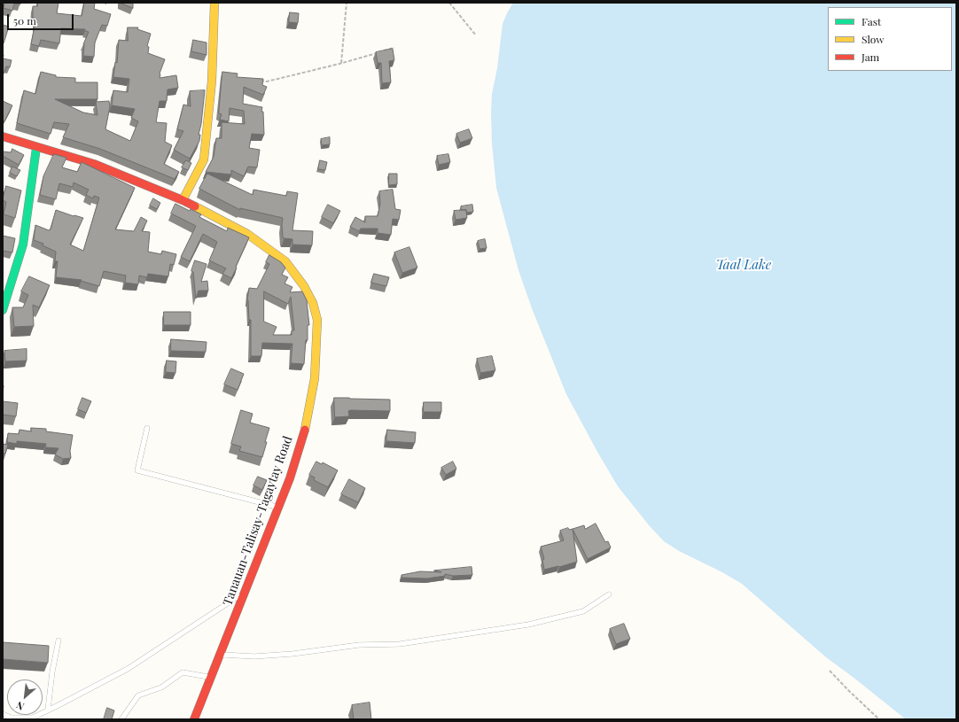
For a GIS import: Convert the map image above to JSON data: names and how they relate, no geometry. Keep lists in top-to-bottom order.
{
  "streets": {
    "main road": ["Tanauan-Talisay-Tagaytay Road"]
  },
  "water": ["Taal Lake"],
  "legend": ["Fast", "Slow", "Jam"],
  "scale_bar": "50 m",
  "north": "bottom left"
}
